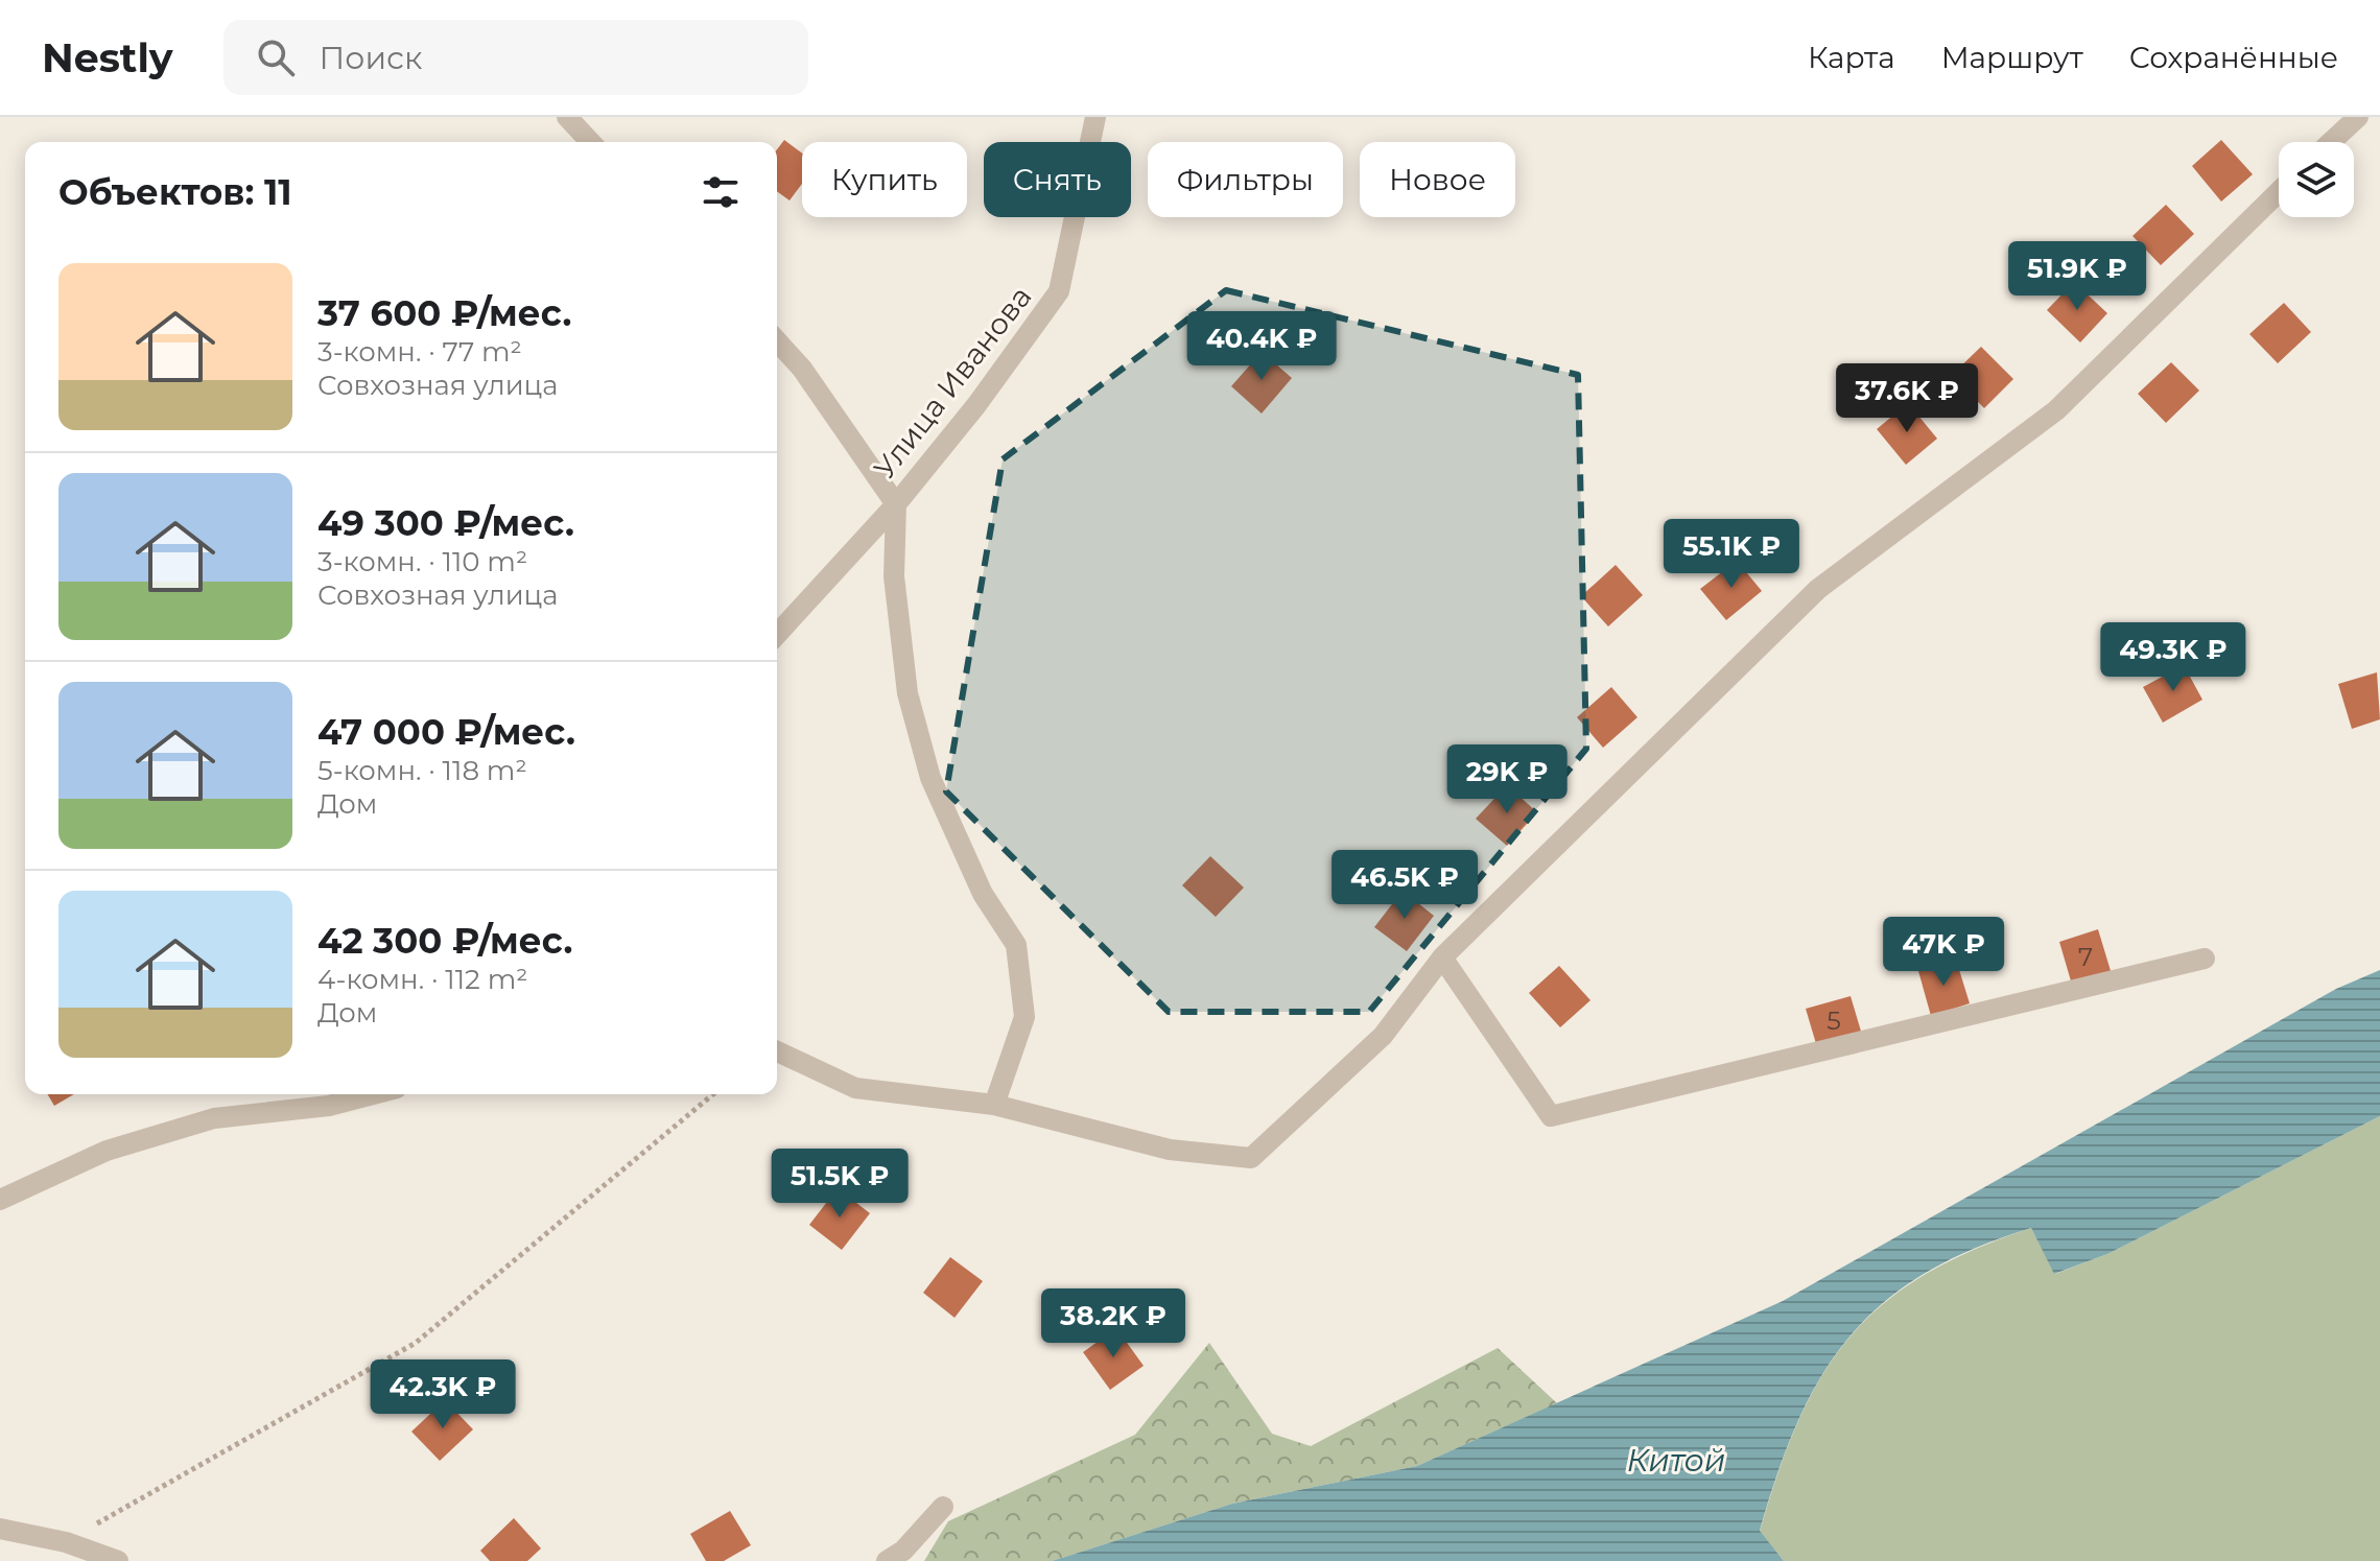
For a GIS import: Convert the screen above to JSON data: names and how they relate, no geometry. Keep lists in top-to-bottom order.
{
  "streets": {
    "street": ["Улица Иванова"]
  },
  "water": ["Китой"],
  "house_numbers": ["7", "5"],
  "page": {
    "header": "Nestly",
    "search": "Поиск",
    "nav": ["Карта", "Маршрут", "Сохранённые"],
    "chip": [
      "Купить",
      "Снять",
      "Фильтры",
      "Новое"
    ],
    "heading": "Объектов: 11",
    "price": [
      "51.9K ₽",
      "40.4K ₽",
      "37.6K ₽",
      "55.1K ₽",
      "49.3K ₽",
      "29K ₽",
      "46.5K ₽",
      "47K ₽",
      "51.5K ₽",
      "38.2K ₽",
      "42.3K ₽"
    ],
    "list": [
      {
        "name": "37 600 ₽/мес.",
        "note": "3-комн. · 77 m² · Совхозная улица"
      },
      {
        "name": "49 300 ₽/мес.",
        "note": "3-комн. · 110 m² · Совхозная улица"
      },
      {
        "name": "47 000 ₽/мес.",
        "note": "5-комн. · 118 m² · Дом"
      },
      {
        "name": "42 300 ₽/мес.",
        "note": "4-комн. · 112 m² · Дом"
      }
    ]
  }
}
